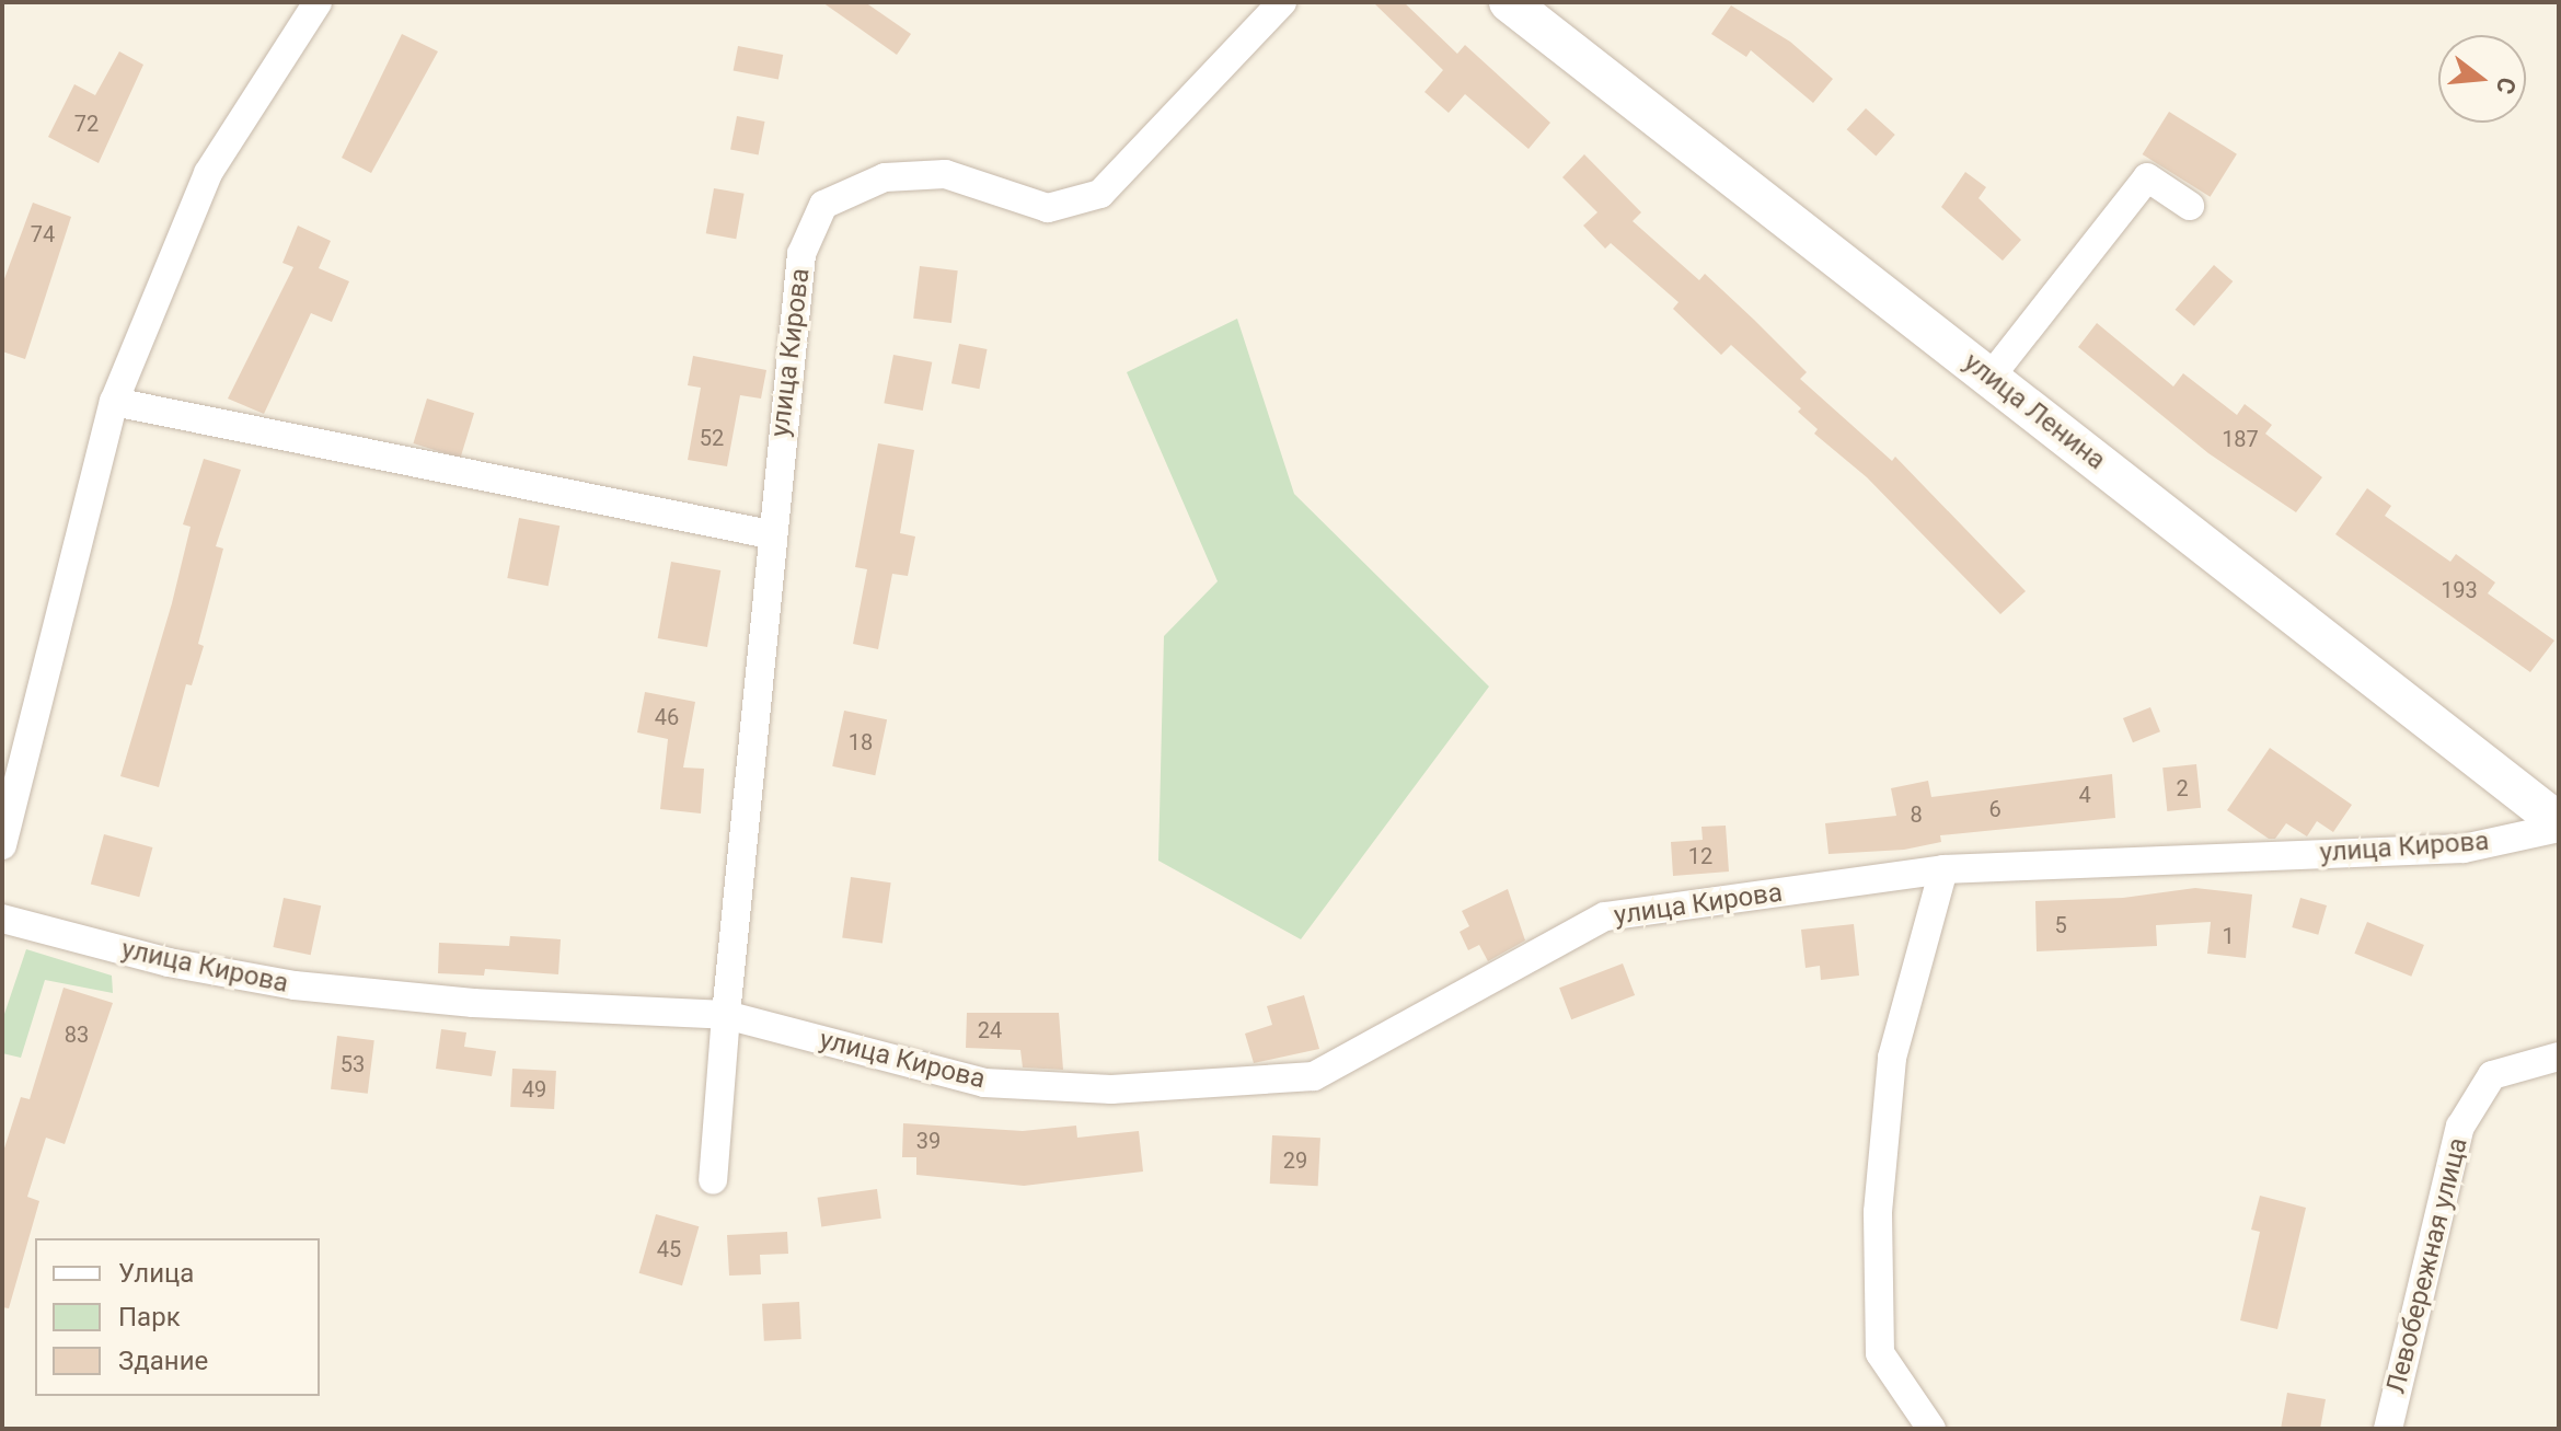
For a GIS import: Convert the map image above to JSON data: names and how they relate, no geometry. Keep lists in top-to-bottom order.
{
  "streets": {
    "main road": ["улица Ленина"],
    "street": ["улица Кирова", "Левобережная улица"]
  },
  "crossings": [
    ["улица Кирова", "улица Ленина"]
  ],
  "house_numbers": [
    "72",
    "74",
    "52",
    "187",
    "193",
    "46",
    "18",
    "2",
    "4",
    "6",
    "8",
    "12",
    "5",
    "1",
    "24",
    "83",
    "53",
    "49",
    "39",
    "29",
    "45"
  ],
  "legend": ["Улица", "Парк", "Здание"],
  "north": "right"
}
